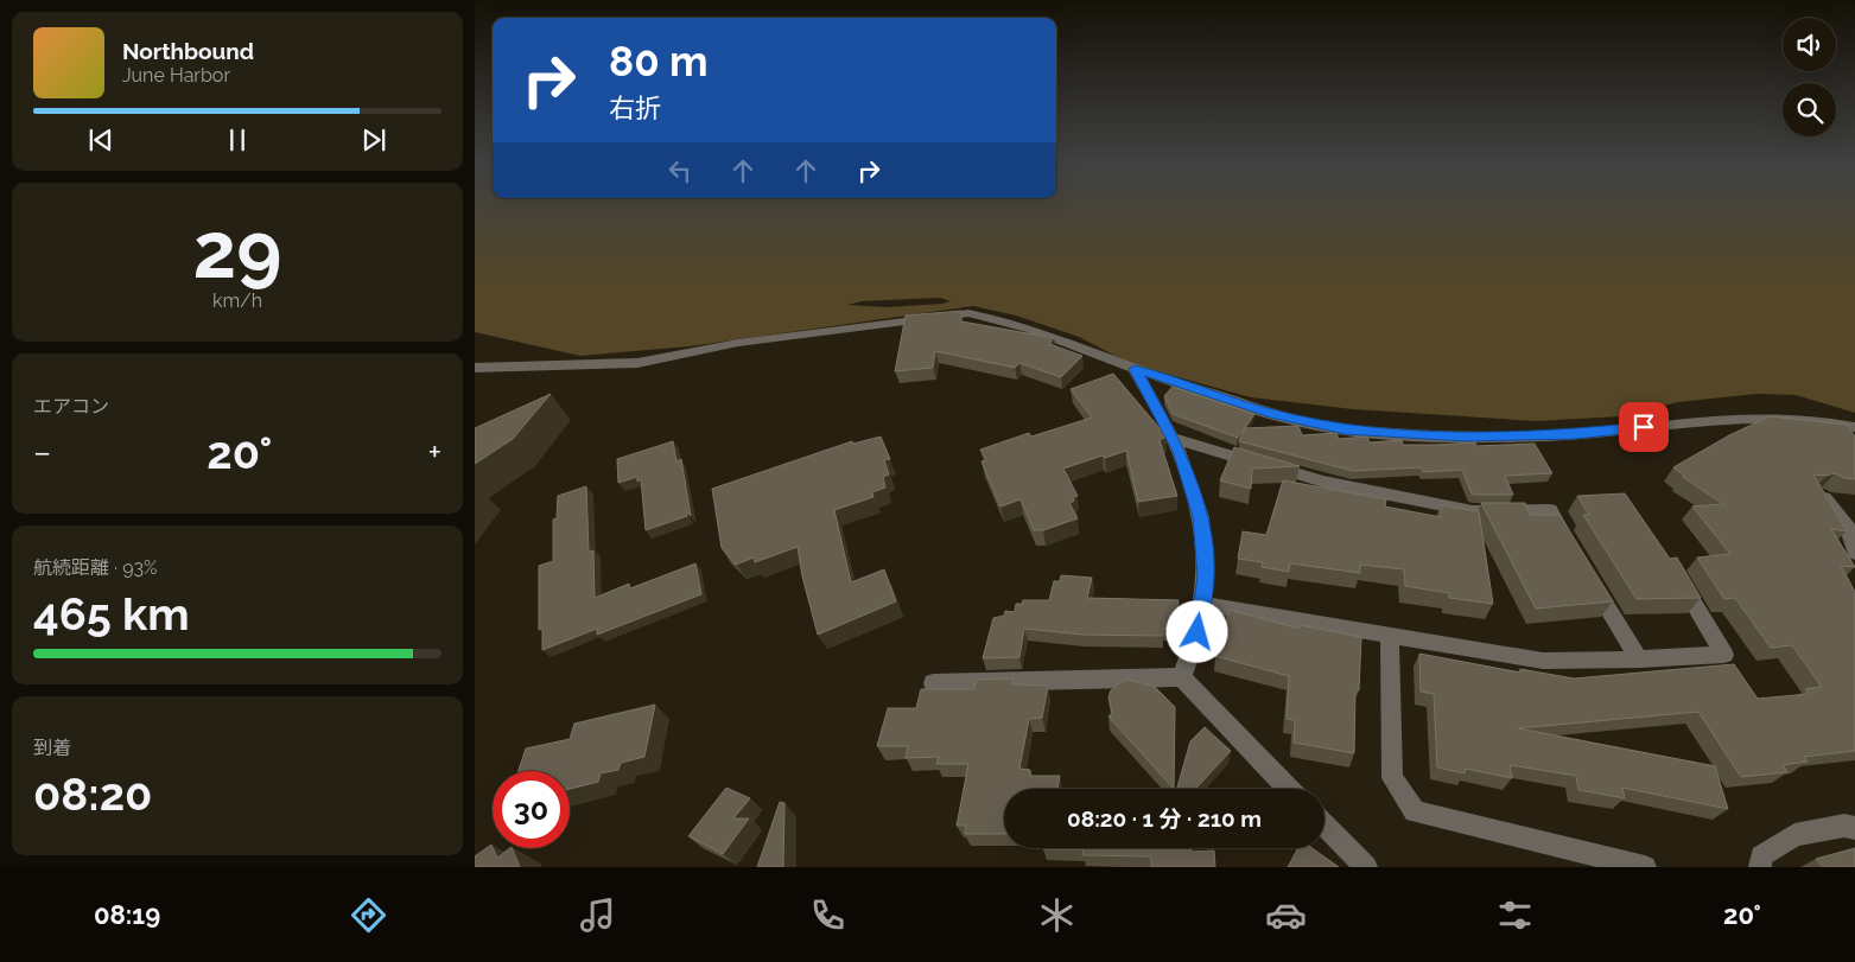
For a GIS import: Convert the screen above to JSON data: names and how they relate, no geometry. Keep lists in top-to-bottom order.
{
  "page": {
    "turn": ["80 m", "右折"],
    "song": ["Northbound", "June Harbor"],
    "tile": [
      ["29", "km/h"],
      "エアコン",
      ["航続距離 · 93%", "465 km"],
      ["到着", "08:20"]
    ],
    "heat": ["−", "20°", "+"],
    "limit": "30",
    "trip": "08:20 · 1 分 · 210 m",
    "tabs": ["08:19", "20°"]
  }
}
